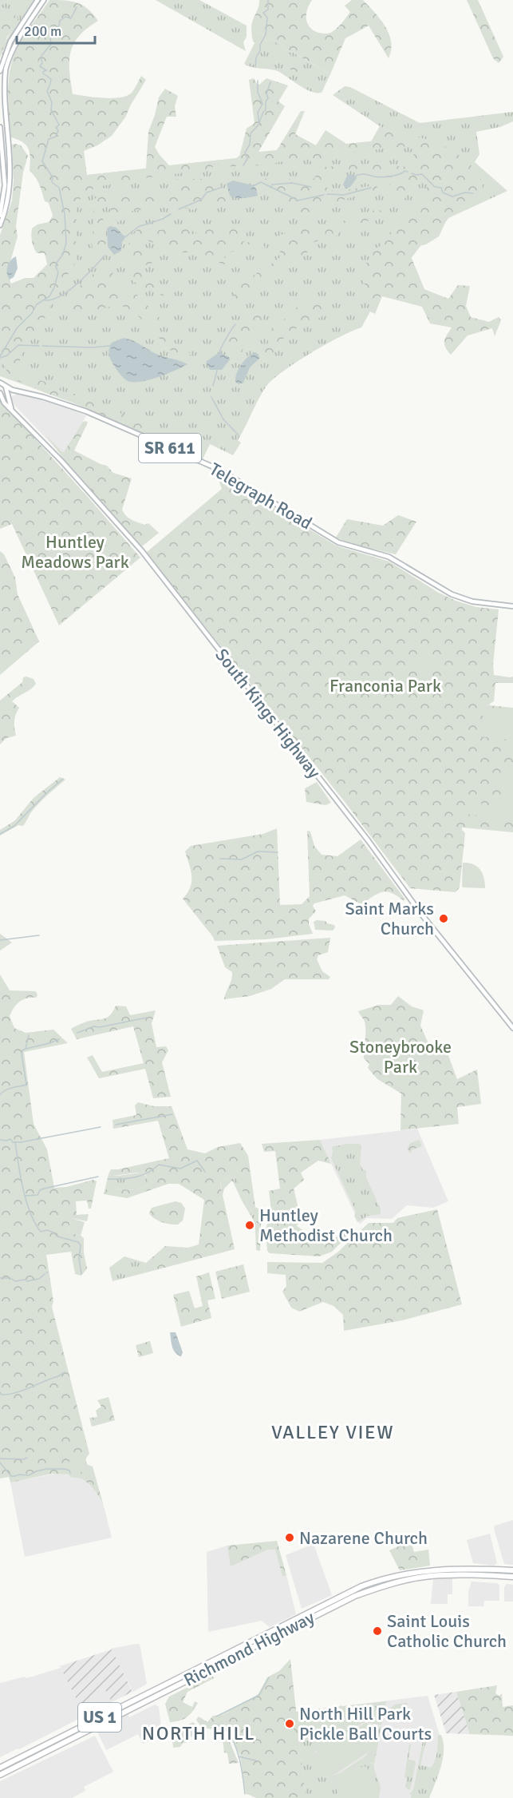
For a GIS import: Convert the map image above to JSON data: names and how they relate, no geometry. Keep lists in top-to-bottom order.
{
  "streets": {
    "highway": ["Richmond Highway", "US 1"],
    "main road": ["SR 611", "Telegraph Road", "South Kings Highway"]
  },
  "crossings": [
    ["Telegraph Road", "South Kings Highway"]
  ],
  "districts": ["VALLEY VIEW", "NORTH HILL"],
  "parks": ["Huntley Meadows Park", "Franconia Park", "Stoneybrooke Park"],
  "places": [
    "Saint Marks Church",
    "Huntley Methodist Church",
    "Nazarene Church",
    "Saint Louis Catholic Church",
    "North Hill Park Pickle Ball Courts"
  ],
  "scale_bar": "200 m"
}
